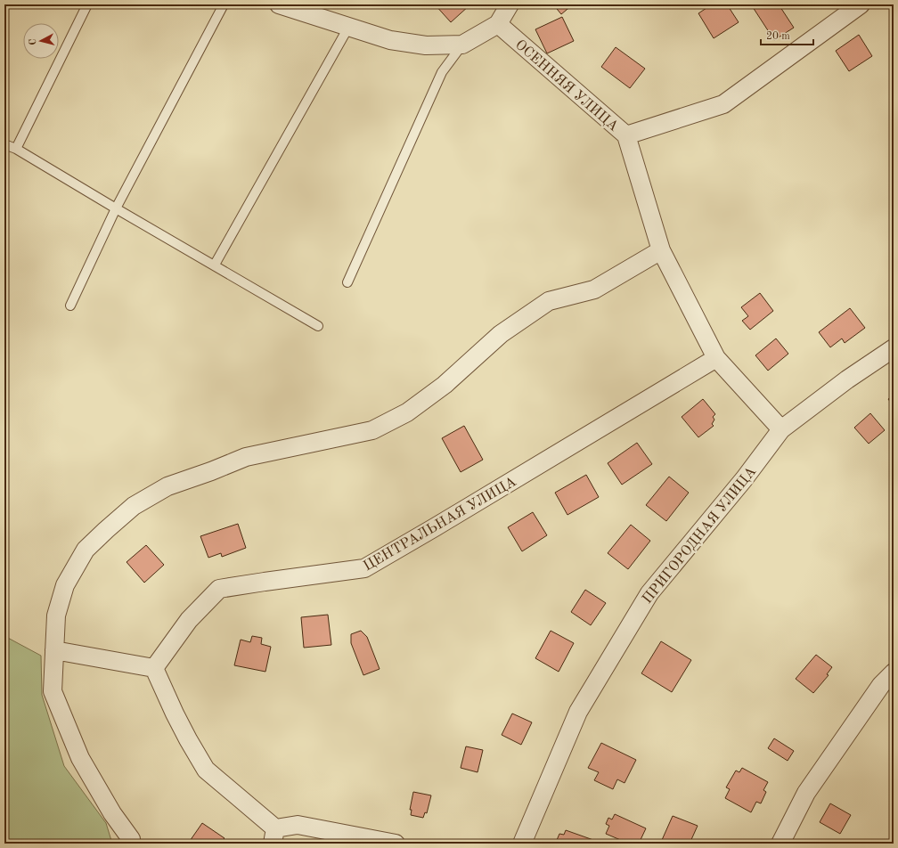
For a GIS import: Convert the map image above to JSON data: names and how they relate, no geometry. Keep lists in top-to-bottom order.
{
  "streets": {
    "street": ["ОСЕННЯЯ УЛИЦА", "ЦЕНТРАЛЬНАЯ УЛИЦА", "ПРИГОРОДНАЯ УЛИЦА"]
  },
  "scale_bar": "20 m",
  "north": "left"
}
